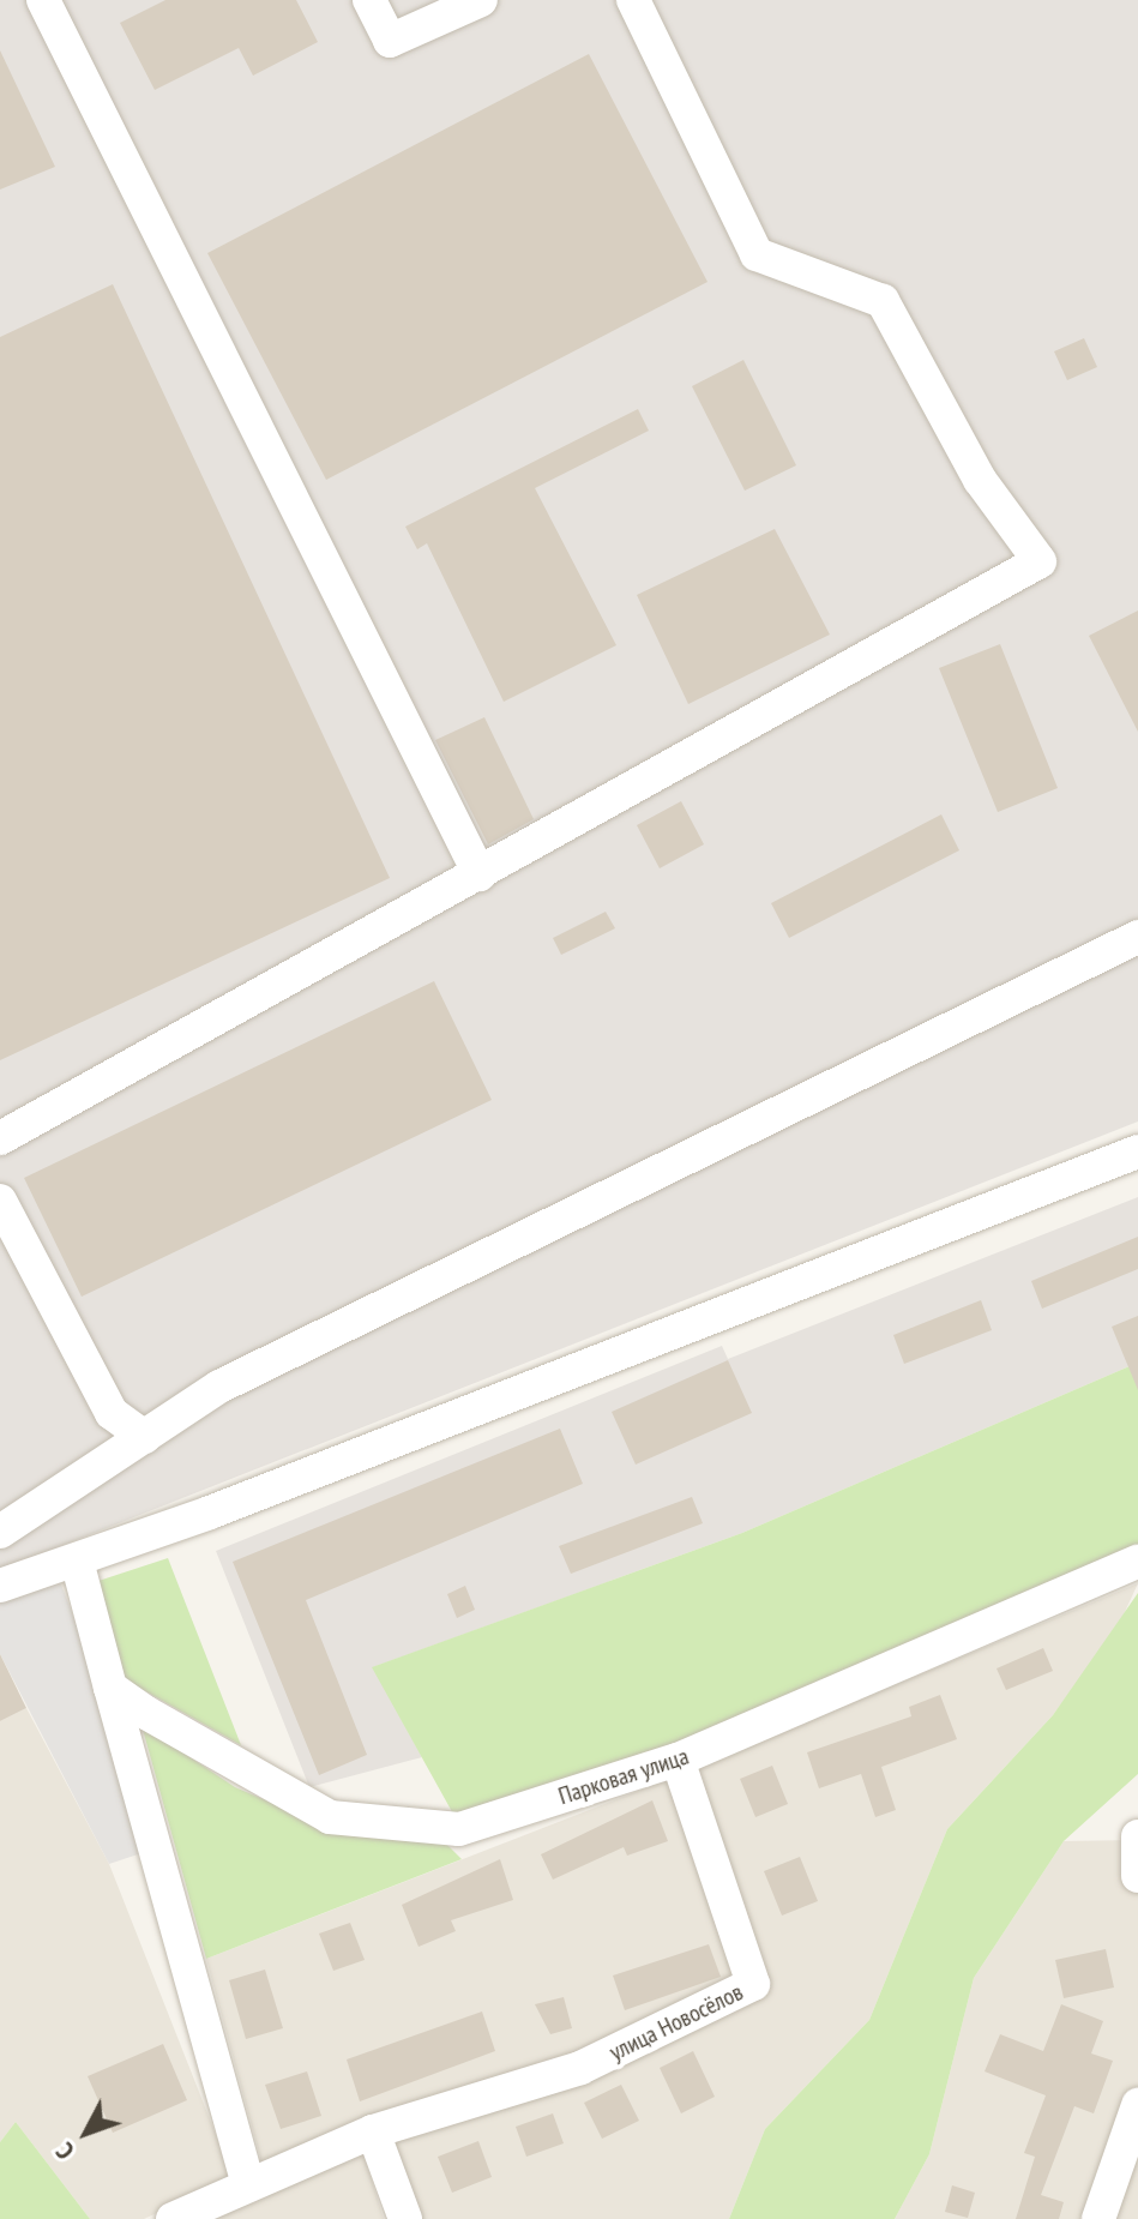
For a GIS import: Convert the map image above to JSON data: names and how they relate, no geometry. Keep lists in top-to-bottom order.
{
  "streets": {
    "street": ["Парковая улица", "улица Новосёлов"]
  },
  "crossings": [
    ["Парковая улица", "улица Новосёлов"]
  ],
  "north": "bottom left"
}
